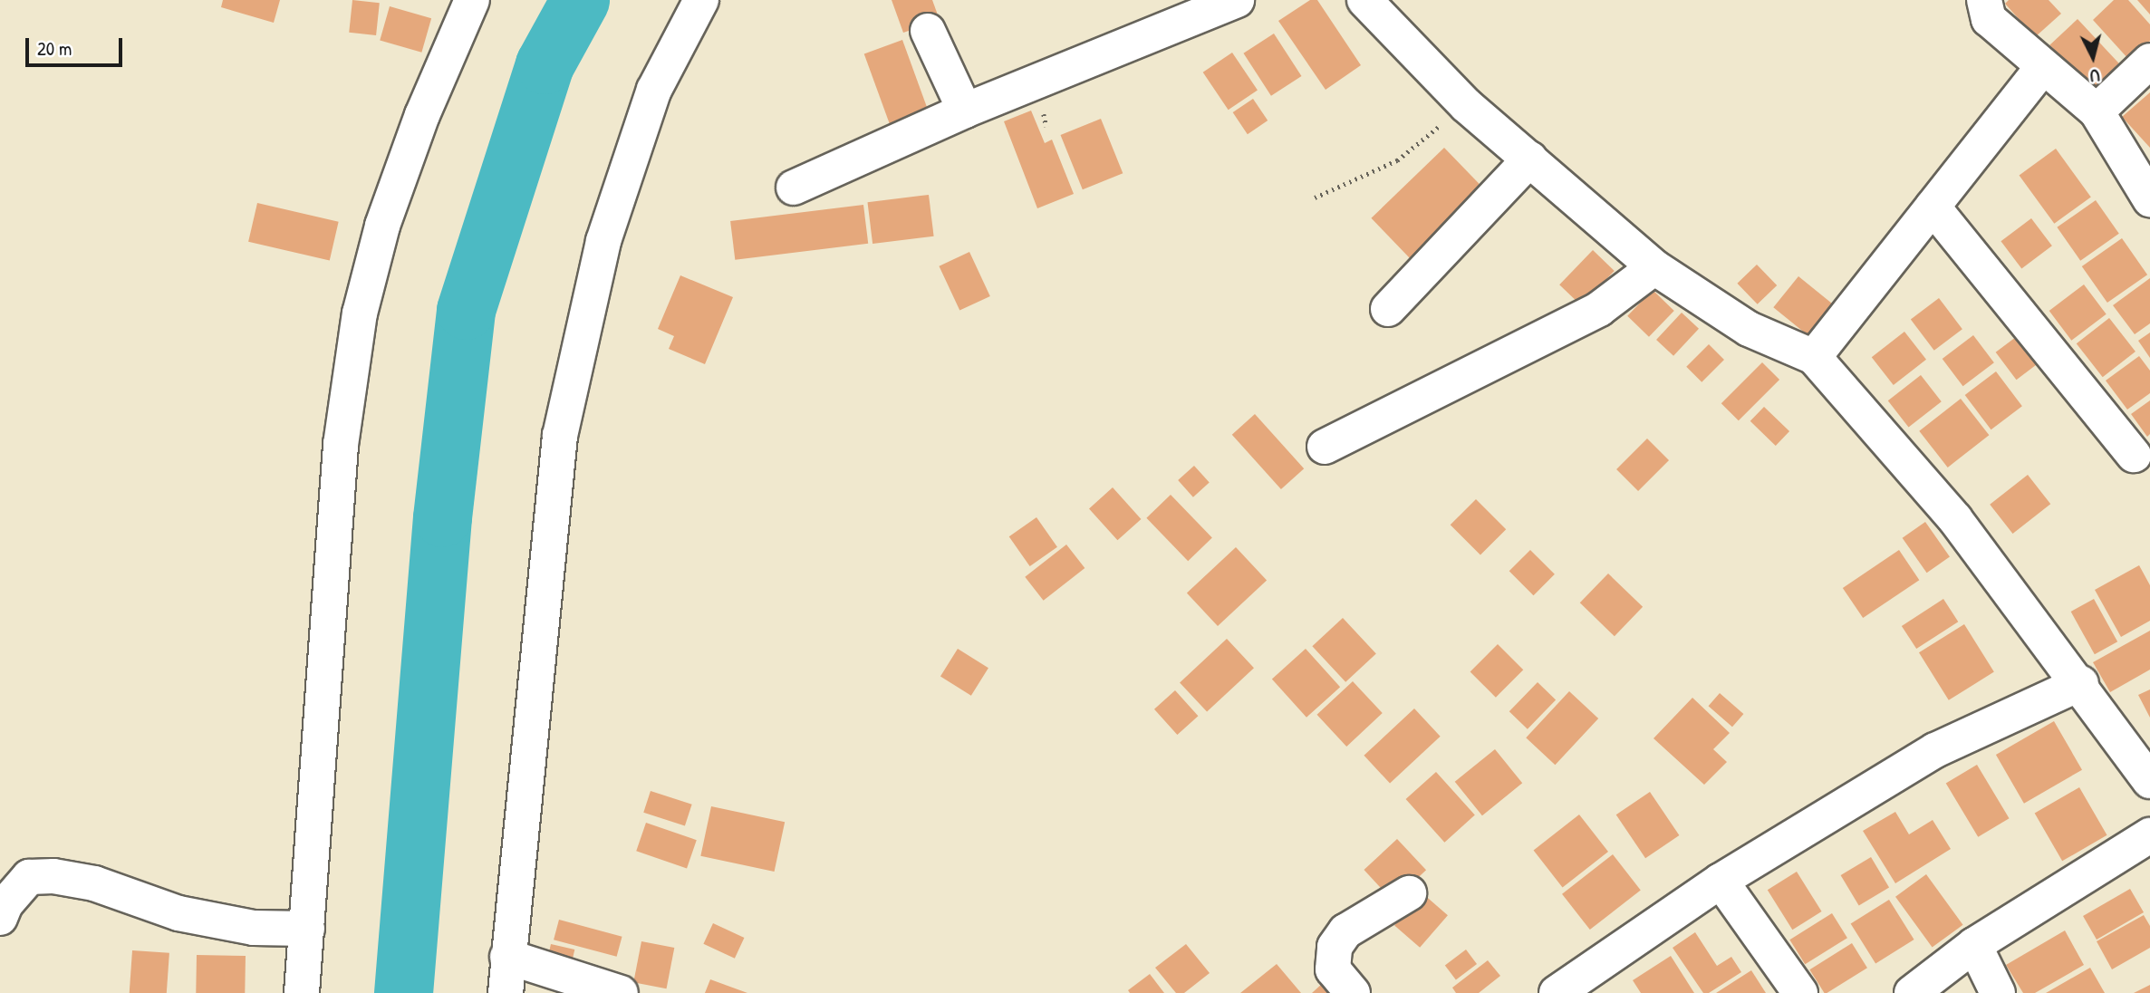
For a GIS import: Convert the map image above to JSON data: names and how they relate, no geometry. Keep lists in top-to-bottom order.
{
  "scale_bar": "20 m",
  "north": "bottom"
}
